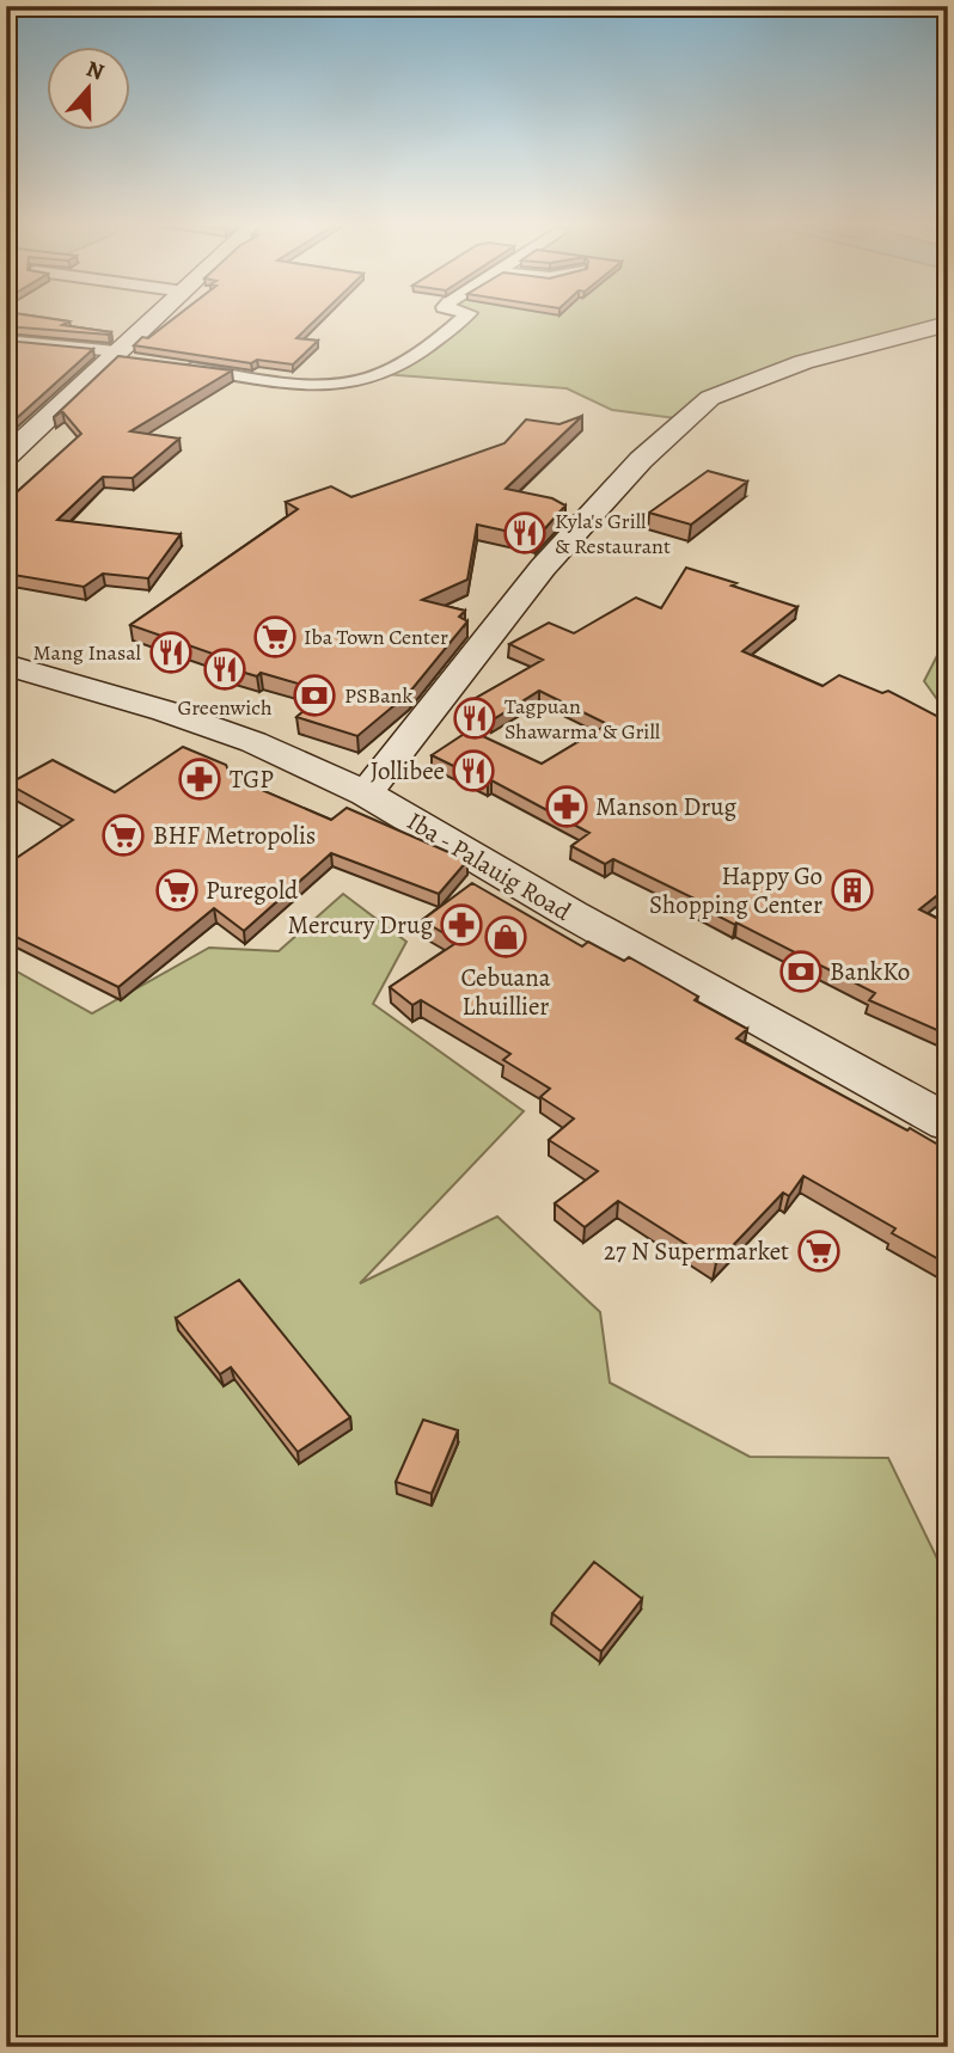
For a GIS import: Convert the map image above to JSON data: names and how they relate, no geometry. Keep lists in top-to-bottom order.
{
  "streets": {
    "main road": ["Iba - Palauig Road"]
  },
  "places": {
    "restaurant": [
      "Kyla's Grill & Restaurant",
      "Mang Inasal",
      "Greenwich",
      "Tagpuan Shawarma & Grill",
      "Jollibee"
    ],
    "supermarket": [
      "Iba Town Center",
      "BHF Metropolis",
      "Puregold",
      "27 N Supermarket"
    ],
    "bank": ["PSBank", "BankKo"],
    "pharmacy": ["TGP", "Manson Drug", "Mercury Drug"],
    "building": ["Happy Go Shopping Center"],
    "shop": ["Cebuana Lhuillier"]
  },
  "north": "top"
}
